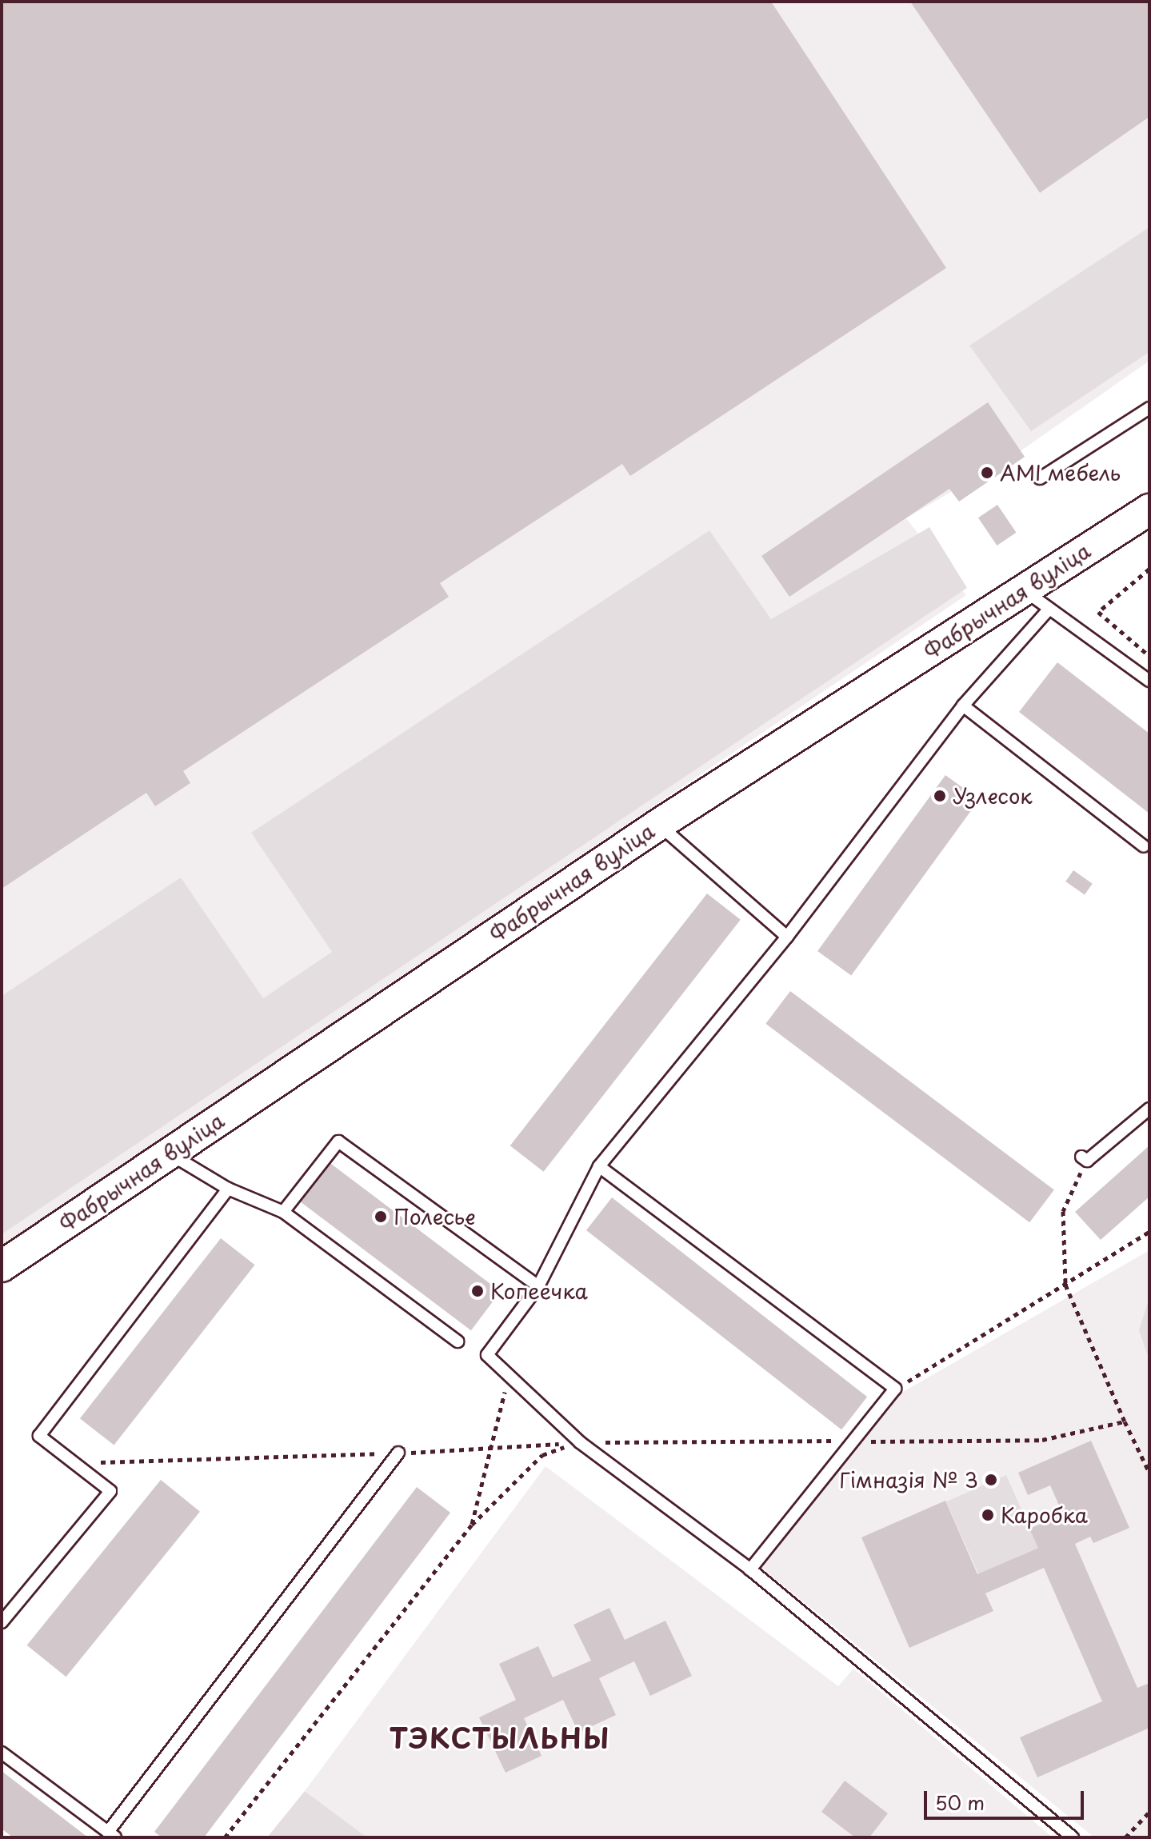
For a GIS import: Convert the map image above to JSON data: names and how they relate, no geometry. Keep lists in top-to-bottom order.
{
  "streets": {
    "main road": ["Фабрычная вуліца"]
  },
  "districts": ["ТЭКСТЫЛЬНЫ"],
  "places": [
    "AMI мебель",
    "Узлесок",
    "Полесье",
    "Копеечка",
    "Гімназія № 3",
    "Каробка"
  ],
  "scale_bar": "50 m"
}
